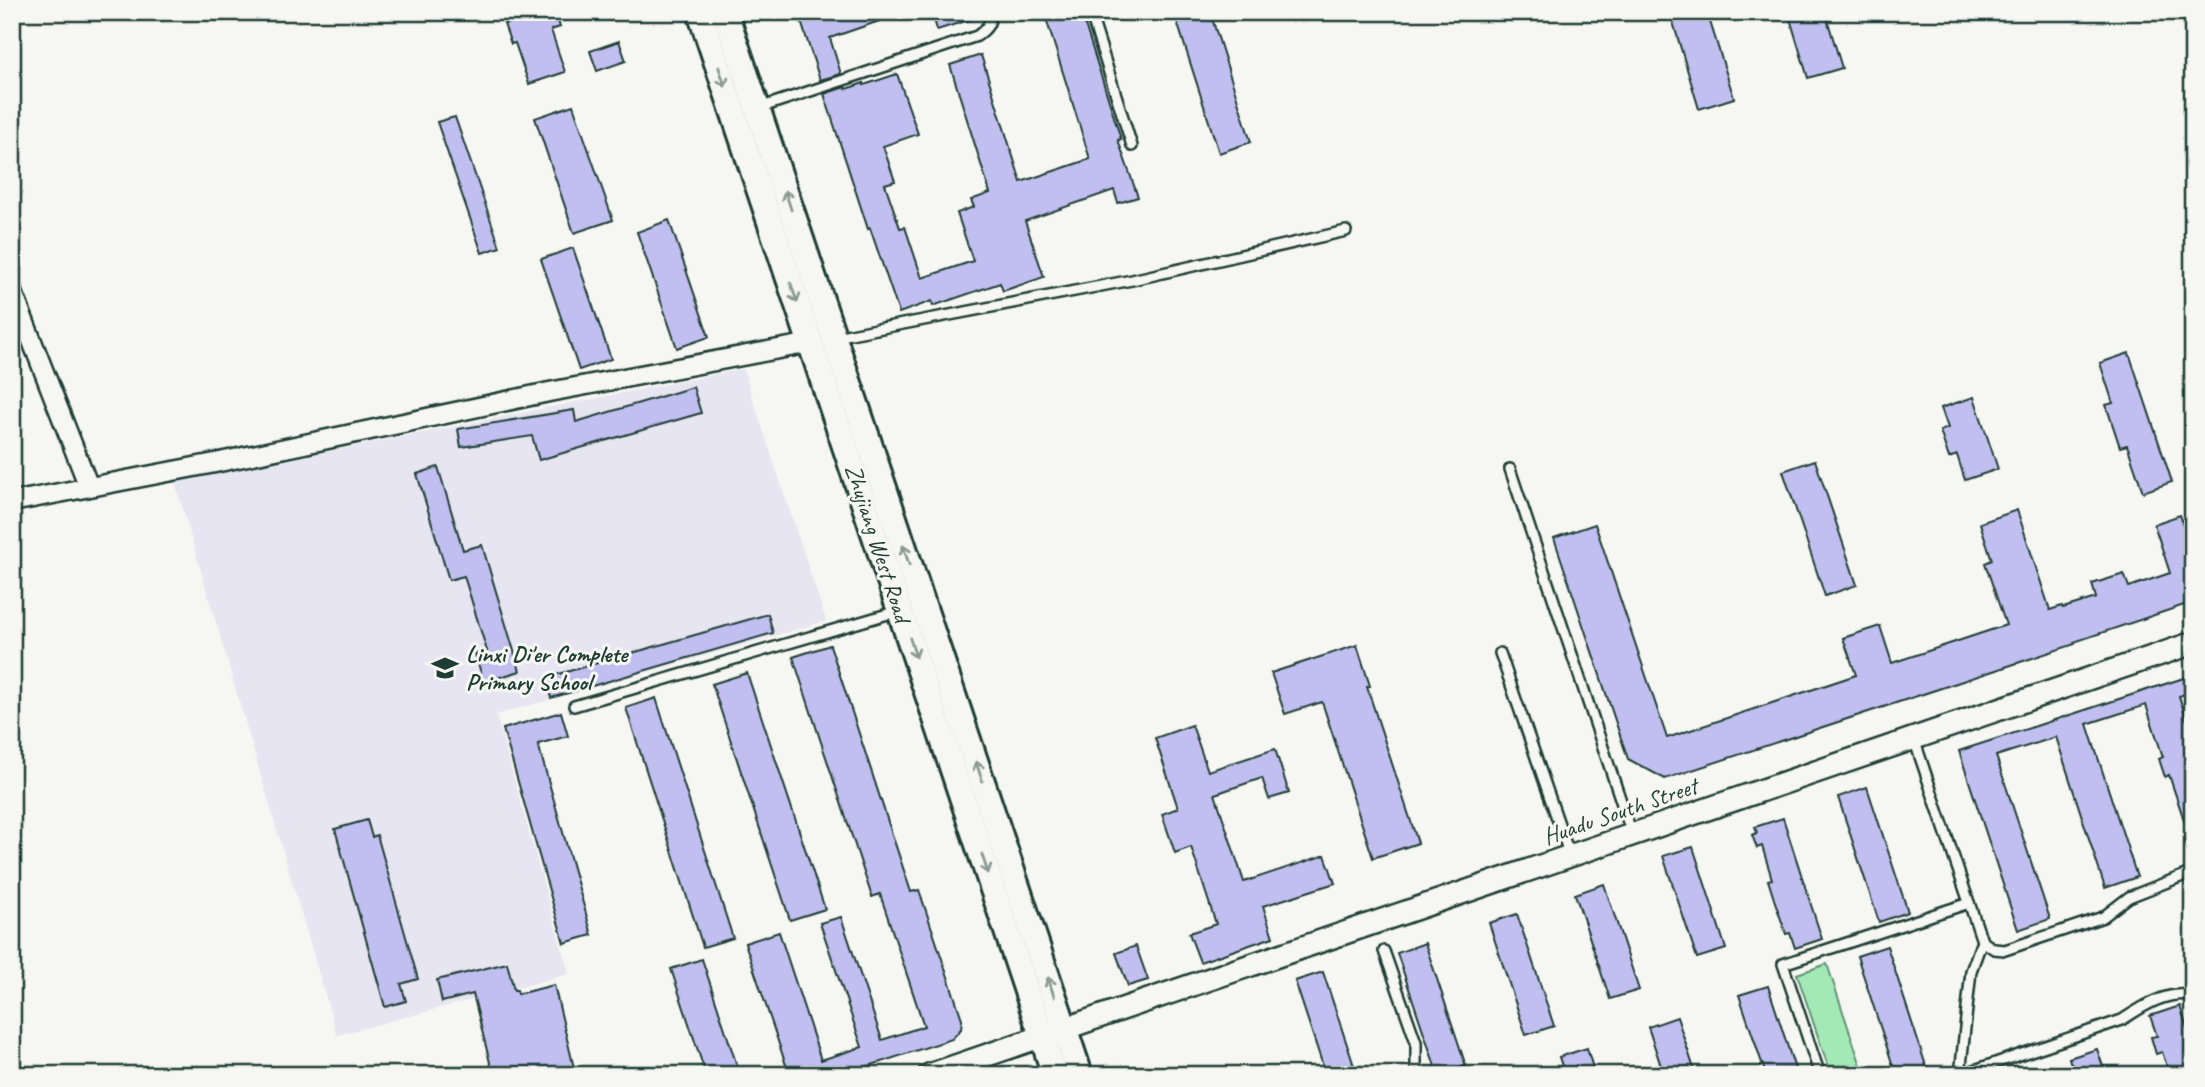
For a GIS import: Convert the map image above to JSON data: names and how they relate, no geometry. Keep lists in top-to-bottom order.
{
  "streets": {
    "main road": ["Zhujiang West Road"],
    "street": ["Huadu South Street"]
  },
  "crossings": [
    ["Zhujiang West Road", "Huadu South Street"]
  ],
  "places": {
    "school or university": ["Linxi Di'er Complete Primary School"]
  }
}
